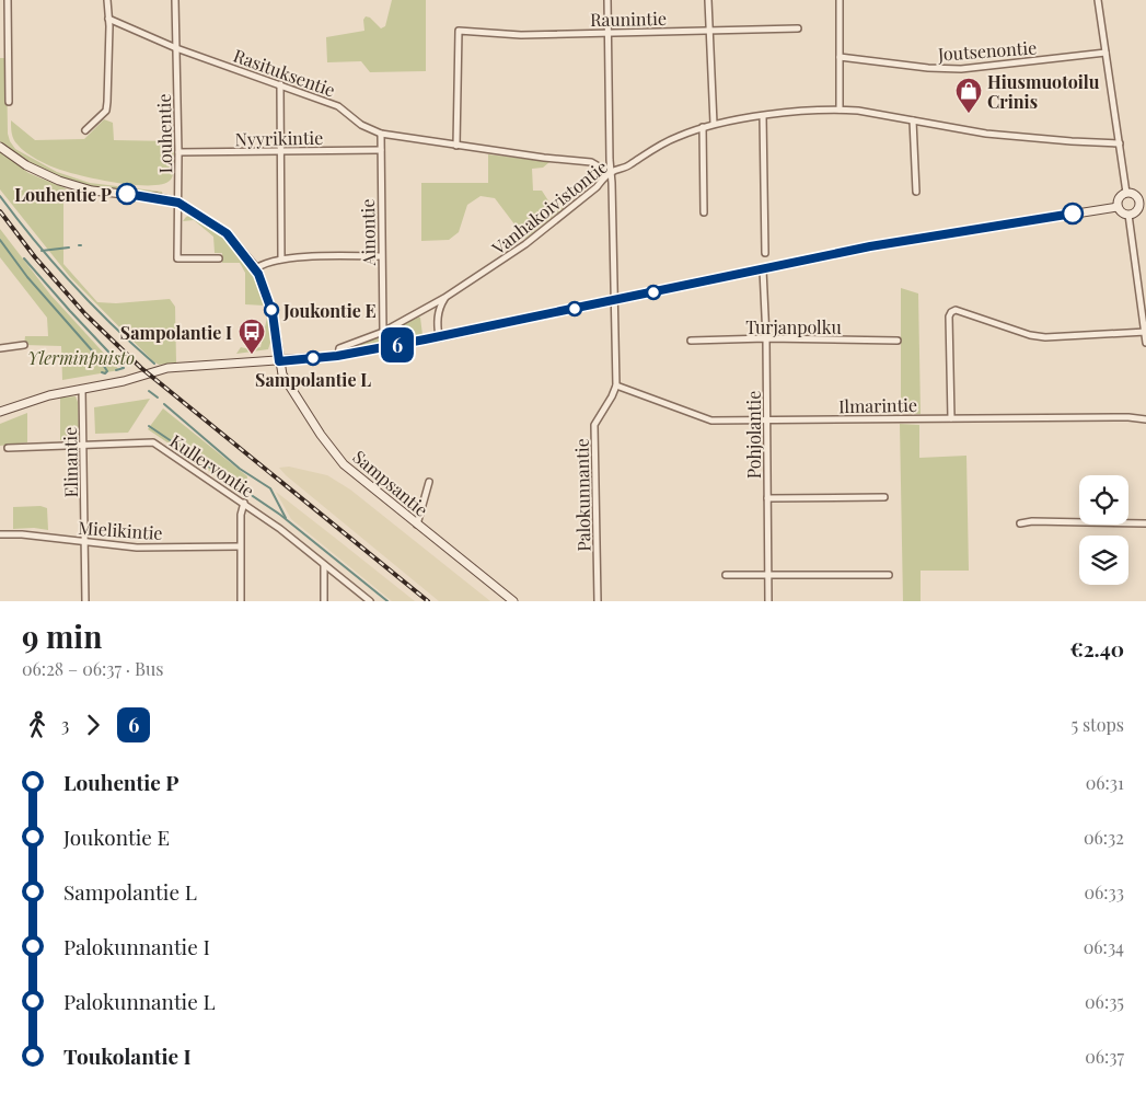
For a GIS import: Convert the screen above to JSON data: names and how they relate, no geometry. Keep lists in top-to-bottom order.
{
  "streets": {
    "main road": ["Sampsantie"],
    "street": [
      "Raunintie",
      "Joutsenontie",
      "Rasituksentie",
      "Louhentie",
      "Nyyrikintie",
      "Vanhakoivistontie",
      "Ainontie",
      "Turjanpolku",
      "Ilmarintie",
      "Pohjolantie",
      "Elinantie",
      "Kullervontie",
      "Palokunnantie",
      "Mielikintie"
    ]
  },
  "crossings": [
    ["Raunintie", "Rasituksentie"],
    ["Raunintie", "Palokunnantie"],
    ["Rasituksentie", "Louhentie"],
    ["Rasituksentie", "Vanhakoivistontie"],
    ["Rasituksentie", "Ainontie"],
    ["Rasituksentie", "Palokunnantie"],
    ["Louhentie", "Nyyrikintie"],
    ["Nyyrikintie", "Ainontie"],
    ["Vanhakoivistontie", "Ainontie"],
    ["Vanhakoivistontie", "Palokunnantie"],
    ["Turjanpolku", "Pohjolantie"],
    ["Ilmarintie", "Pohjolantie"],
    ["Ilmarintie", "Palokunnantie"],
    ["Elinantie", "Kullervontie"],
    ["Elinantie", "Mielikintie"]
  ],
  "parks": ["Ylerminpuisto"],
  "places": {
    "shop": ["Hiusmuotoilu Crinis"],
    "other": ["Louhentie P", "Joukontie E", "Sampolantie L"],
    "bus stop": ["Sampolantie I"]
  },
  "lines": ["bus line 6"],
  "page": {
    "on_map": "6",
    "heading": ["9 min", "06:28 – 06:37 · Bus", "€2.40"],
    "legs": ["3", "6", "5 stops"],
    "list": [
      {
        "name": "Louhentie P",
        "value": "06:31"
      },
      {
        "name": "Joukontie E",
        "value": "06:32"
      },
      {
        "name": "Sampolantie L",
        "value": "06:33"
      },
      {
        "name": "Palokunnantie I",
        "value": "06:34"
      },
      {
        "name": "Palokunnantie L",
        "value": "06:35"
      },
      {
        "name": "Toukolantie I",
        "value": "06:37"
      }
    ]
  }
}
